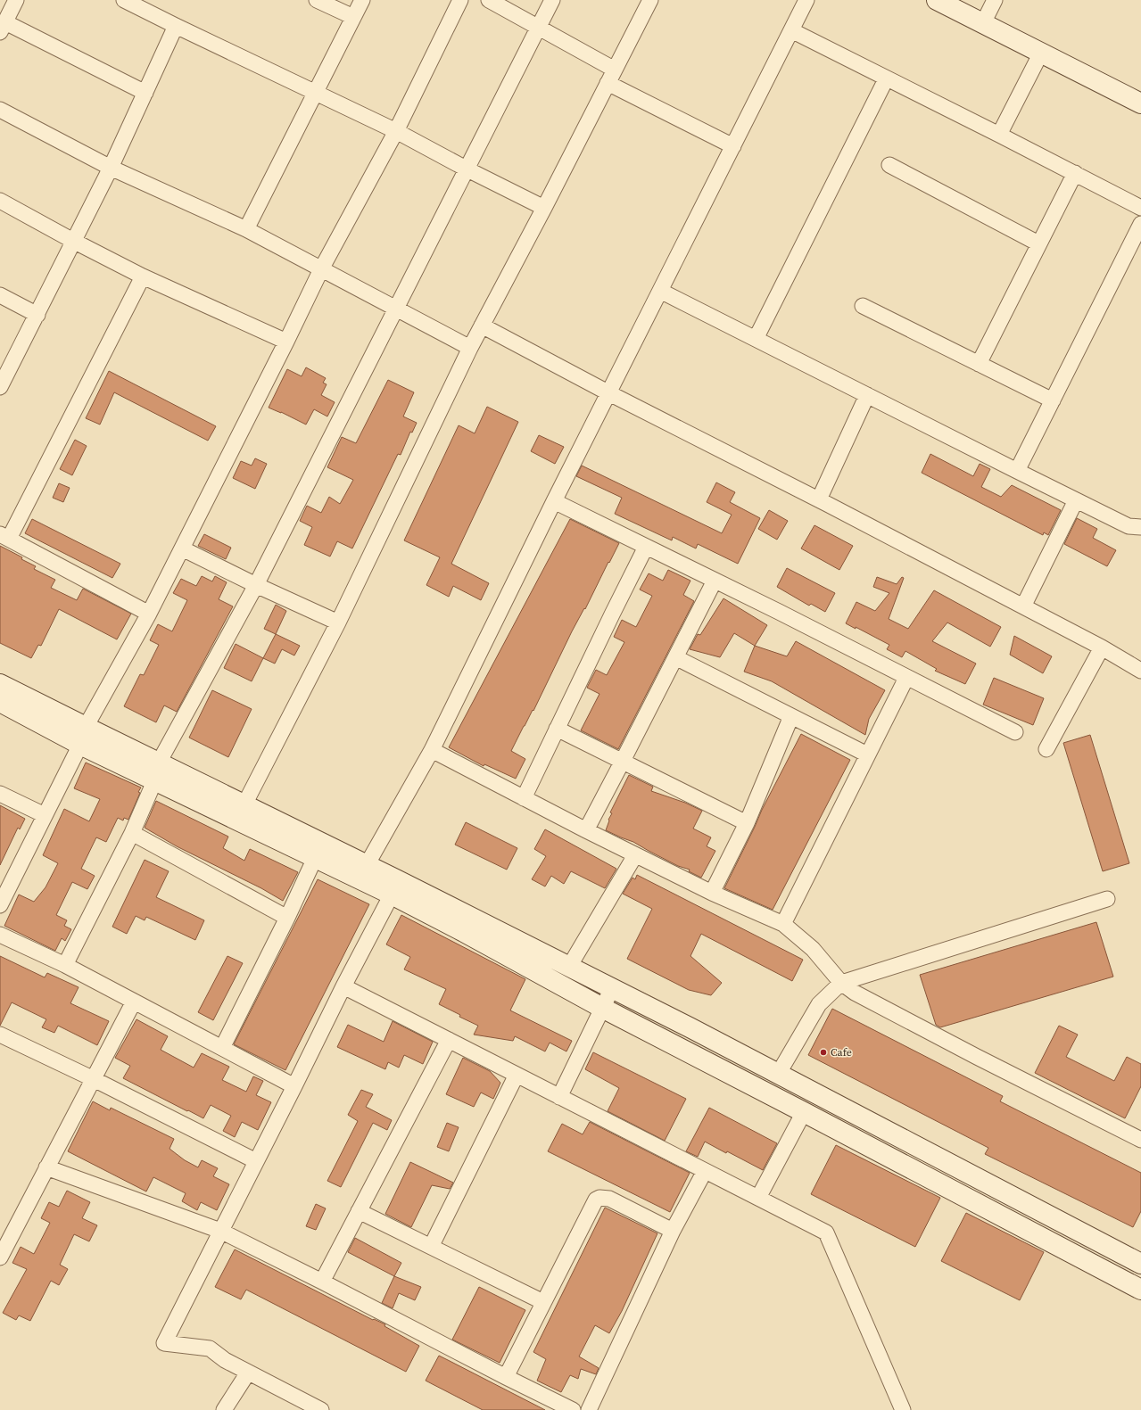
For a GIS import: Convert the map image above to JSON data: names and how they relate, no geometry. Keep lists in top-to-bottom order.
{
  "places": ["Cafe"]
}
